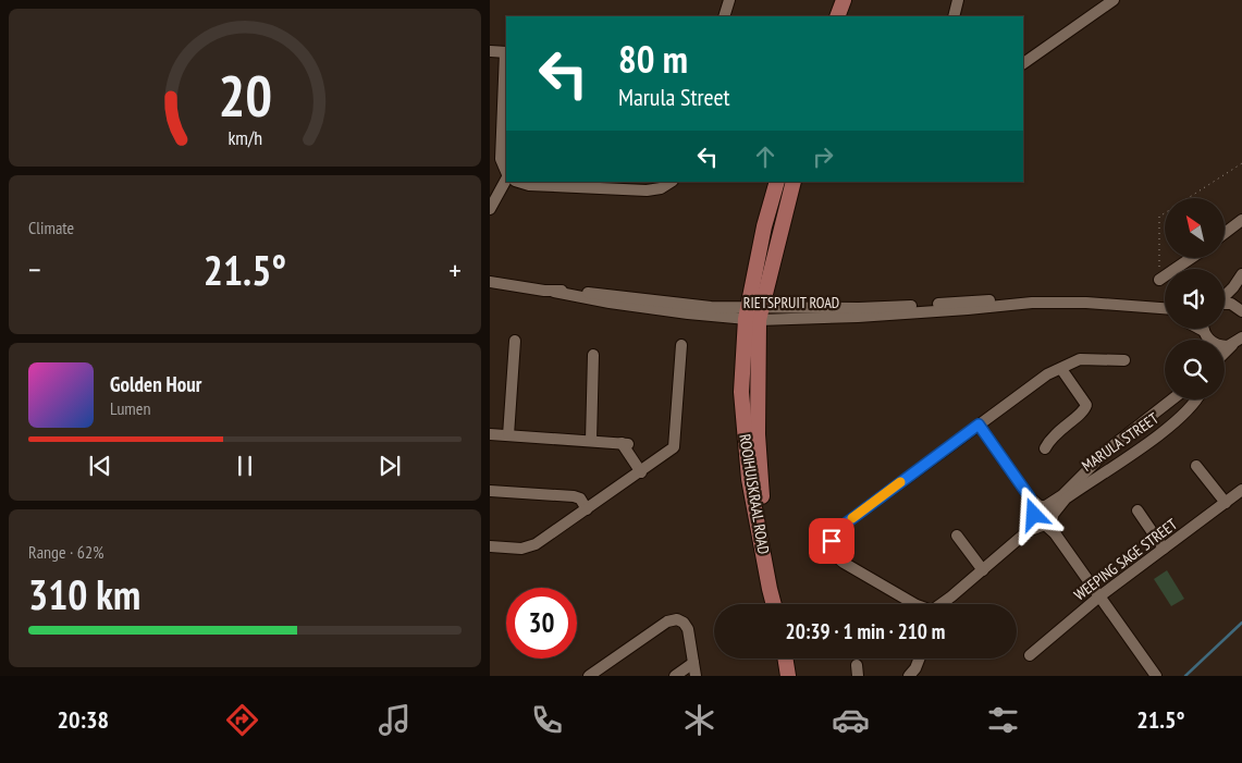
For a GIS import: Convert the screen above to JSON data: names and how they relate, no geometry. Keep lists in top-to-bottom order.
{
  "streets": {
    "main road": ["ROOIHUISKRAAL ROAD"],
    "street": ["RIETSPRUIT ROAD", "MARULA STREET", "WEEPING SAGE STREET"]
  },
  "crossings": [
    ["RIETSPRUIT ROAD", "ROOIHUISKRAAL ROAD"]
  ],
  "north": "top left",
  "page": {
    "turn": ["80 m", "Marula Street"],
    "tile": [
      "Climate",
      ["Range · 62%", "310 km"]
    ],
    "heat": ["−", "21.5°", "+"],
    "song": ["Golden Hour", "Lumen"],
    "limit": "30",
    "trip": "20:39 · 1 min · 210 m",
    "tabs": ["20:38", "21.5°"],
    "gauge": ["20", "km/h"]
  }
}
